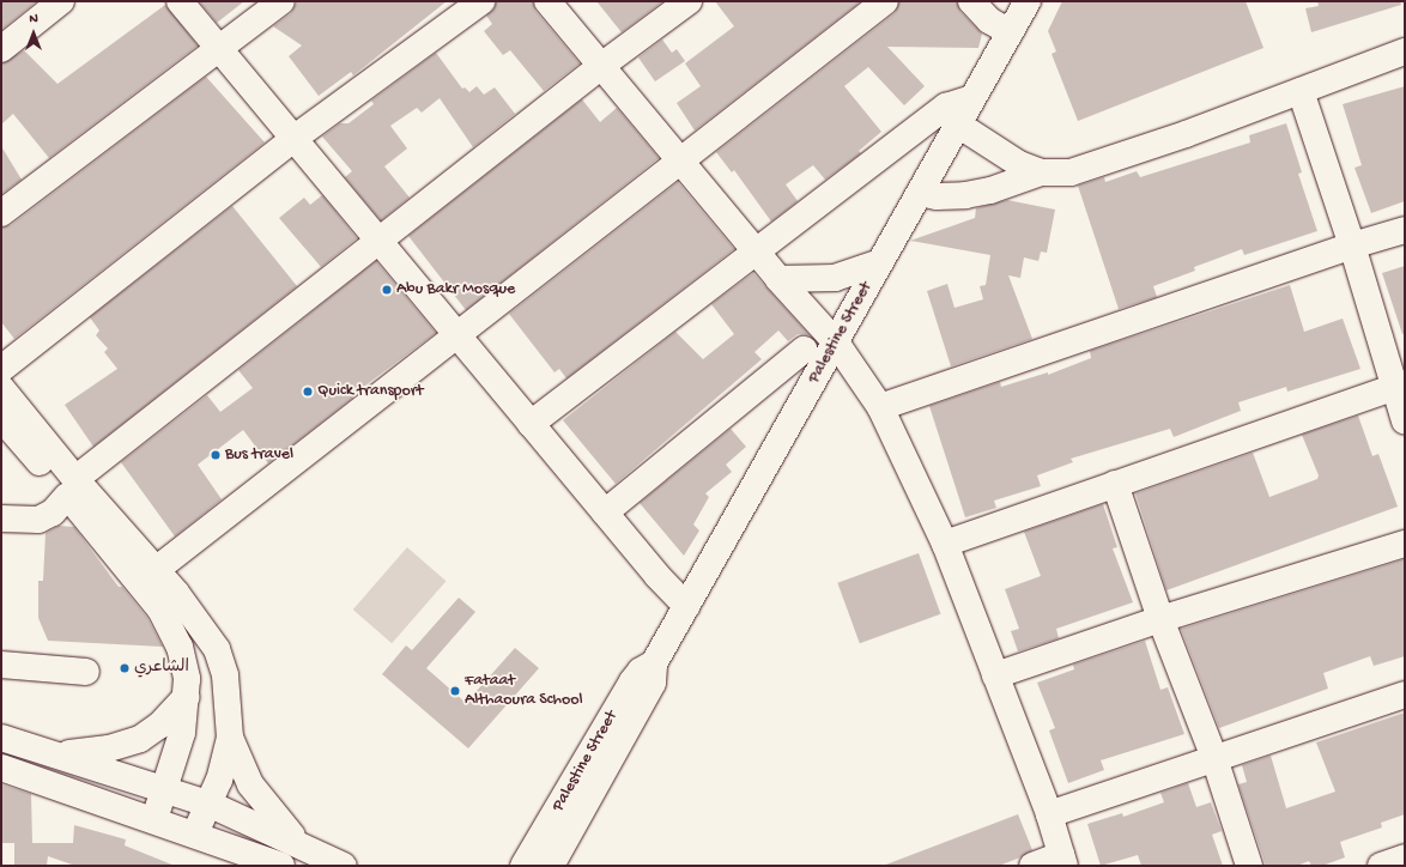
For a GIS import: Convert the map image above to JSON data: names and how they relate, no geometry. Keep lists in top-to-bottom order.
{
  "streets": {
    "street": ["Palestine Street"]
  },
  "places": [
    "Abu Bakr Mosque",
    "Quick transport",
    "Bus travel",
    "الشاعري",
    "Fataat Althaoura School"
  ],
  "north": "top"
}
